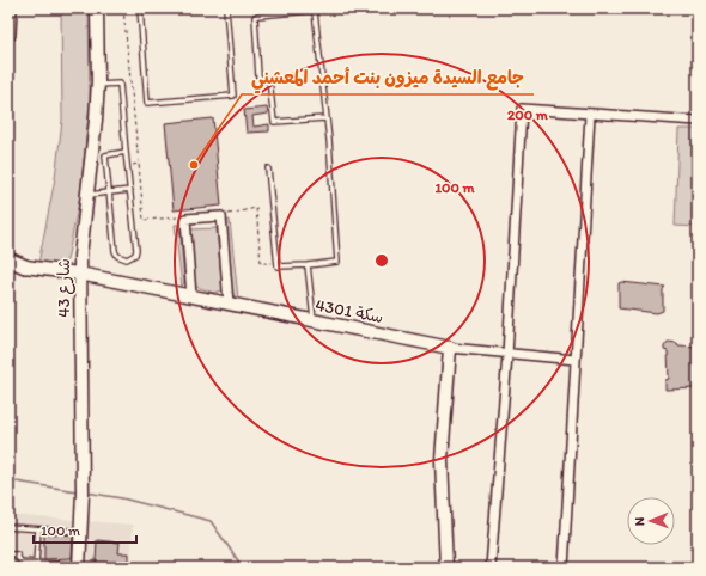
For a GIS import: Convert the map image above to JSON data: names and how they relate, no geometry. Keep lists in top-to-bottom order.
{
  "streets": {
    "street": ["شارع 43", "سكة 4301"]
  },
  "crossings": [
    ["شارع 43", "سكة 4301"]
  ],
  "places": ["جامع السيدة ميزون بنت أحمد المعشني"],
  "scale_bar": "100 m",
  "north": "left",
  "rings": ["200 m", "100 m"]
}
